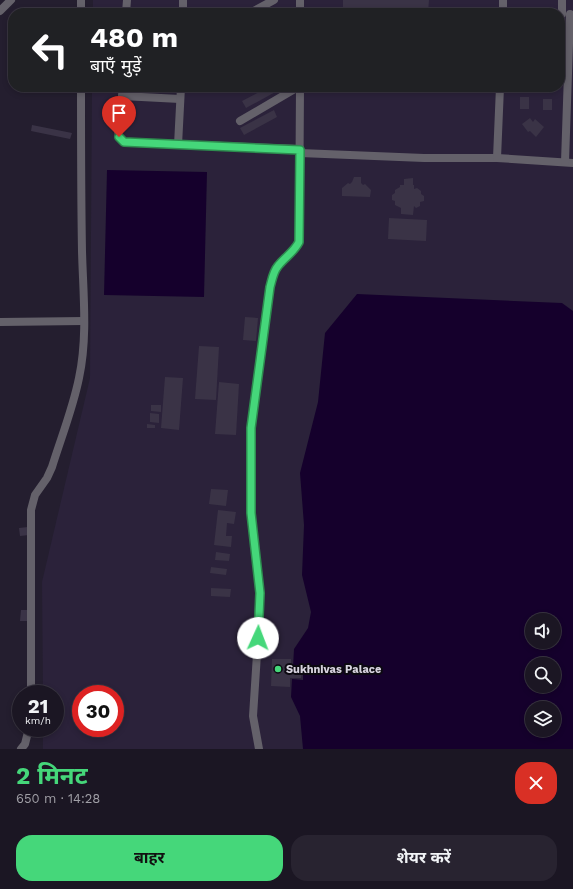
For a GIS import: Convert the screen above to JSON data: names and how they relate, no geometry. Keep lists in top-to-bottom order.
{
  "places": ["Sukhnivas Palace"],
  "page": {
    "turn": ["480 m", "बाएँ मुड़ें"],
    "speed": "21 km/h",
    "limit": "30",
    "heading": ["2 मिनट", "650 m · 14:28"],
    "buttons": ["बाहर", "शेयर करें"]
  }
}
